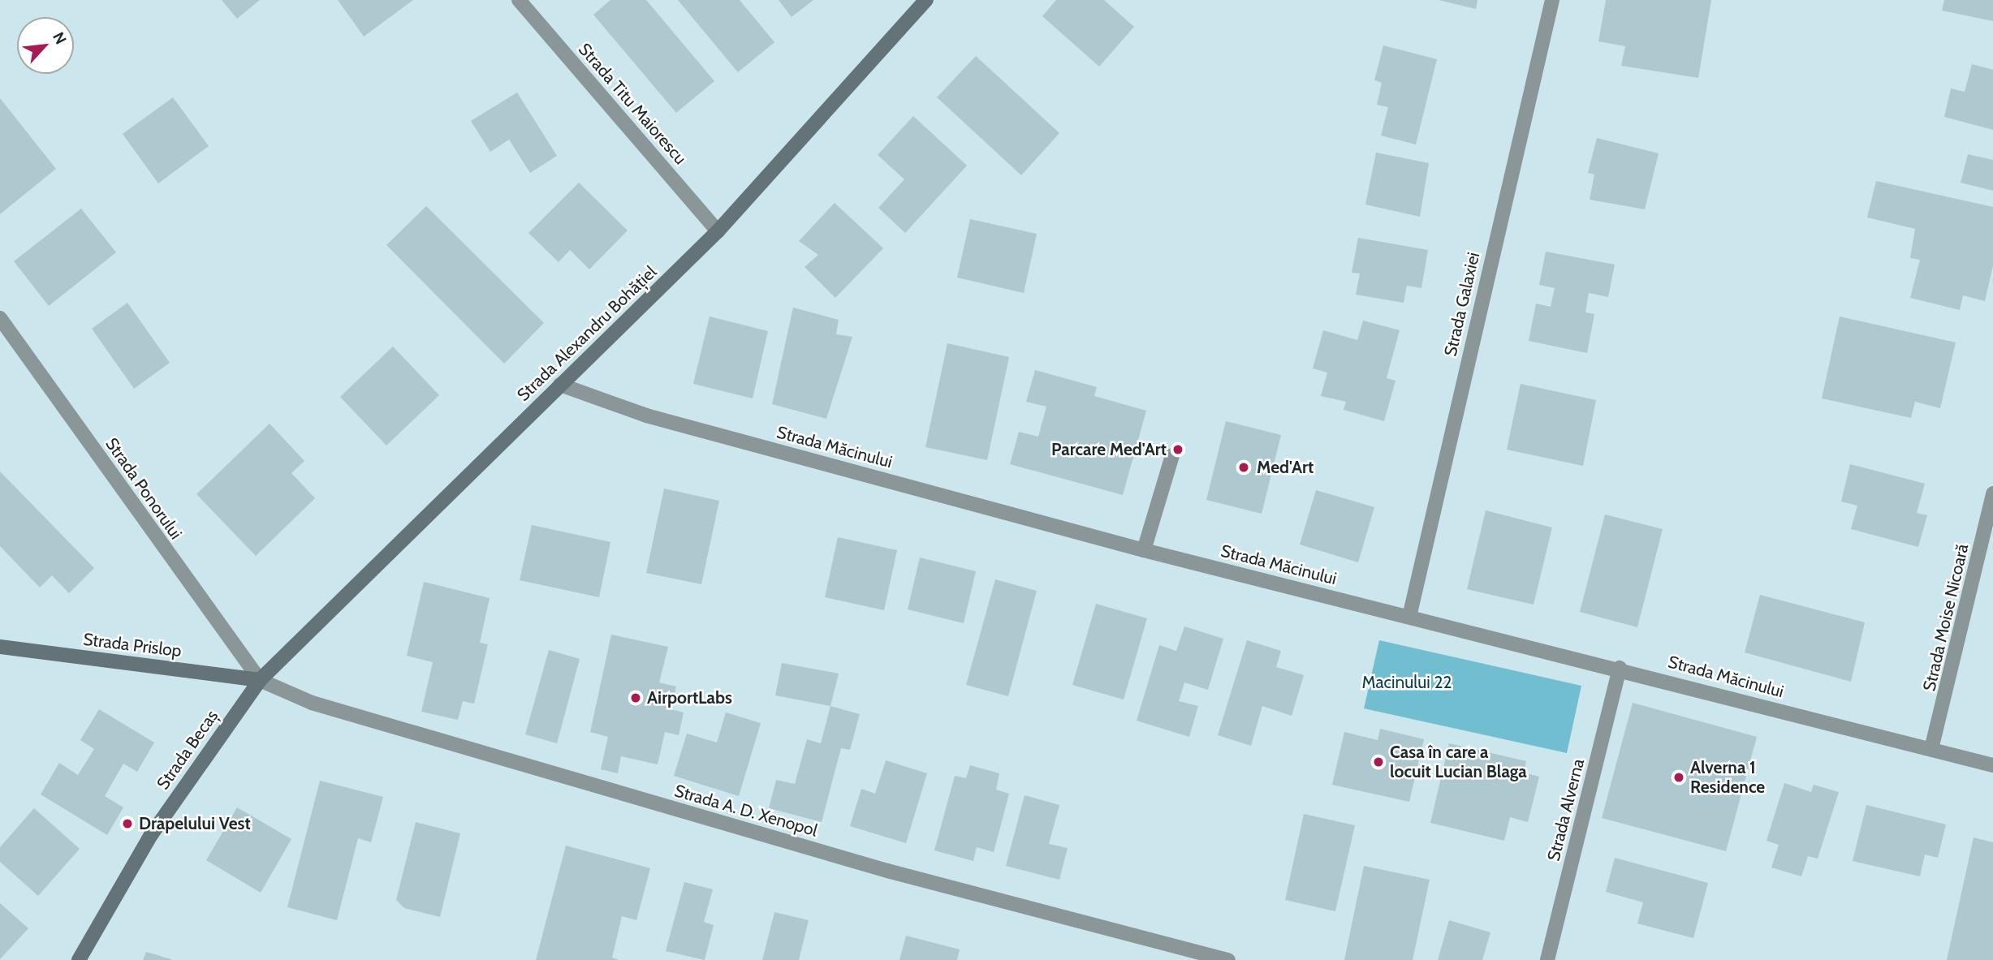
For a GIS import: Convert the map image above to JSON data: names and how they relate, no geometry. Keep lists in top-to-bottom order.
{
  "streets": {
    "main road": ["Strada Alexandru Bohățiel", "Strada Prislop", "Strada Becaș"],
    "street": [
      "Strada Titu Maiorescu",
      "Strada Galaxiei",
      "Strada Măcinului",
      "Strada Ponorului",
      "Strada Moise Nicoară",
      "Strada Alverna",
      "Strada A. D. Xenopol"
    ]
  },
  "crossings": [
    ["Strada Titu Maiorescu", "Strada Alexandru Bohățiel"],
    ["Strada Galaxiei", "Strada Măcinului"],
    ["Strada Alexandru Bohățiel", "Strada Măcinului"],
    ["Strada Alexandru Bohățiel", "Strada Ponorului"],
    ["Strada Alexandru Bohățiel", "Strada Prislop"],
    ["Strada Alexandru Bohățiel", "Strada Becaș"],
    ["Strada Alexandru Bohățiel", "Strada A. D. Xenopol"],
    ["Strada Măcinului", "Strada Moise Nicoară"],
    ["Strada Măcinului", "Strada Alverna"],
    ["Strada Ponorului", "Strada Prislop"],
    ["Strada Ponorului", "Strada Becaș"],
    ["Strada Ponorului", "Strada A. D. Xenopol"],
    ["Strada Prislop", "Strada Becaș"],
    ["Strada Prislop", "Strada A. D. Xenopol"],
    ["Strada Becaș", "Strada A. D. Xenopol"]
  ],
  "parks": ["Macinului 22"],
  "places": [
    "Parcare Med'Art",
    "Med'Art",
    "AirportLabs",
    "Casa în care a locuit Lucian Blaga",
    "Alverna 1 Residence",
    "Drapelului Vest"
  ],
  "north": "top right"
}
